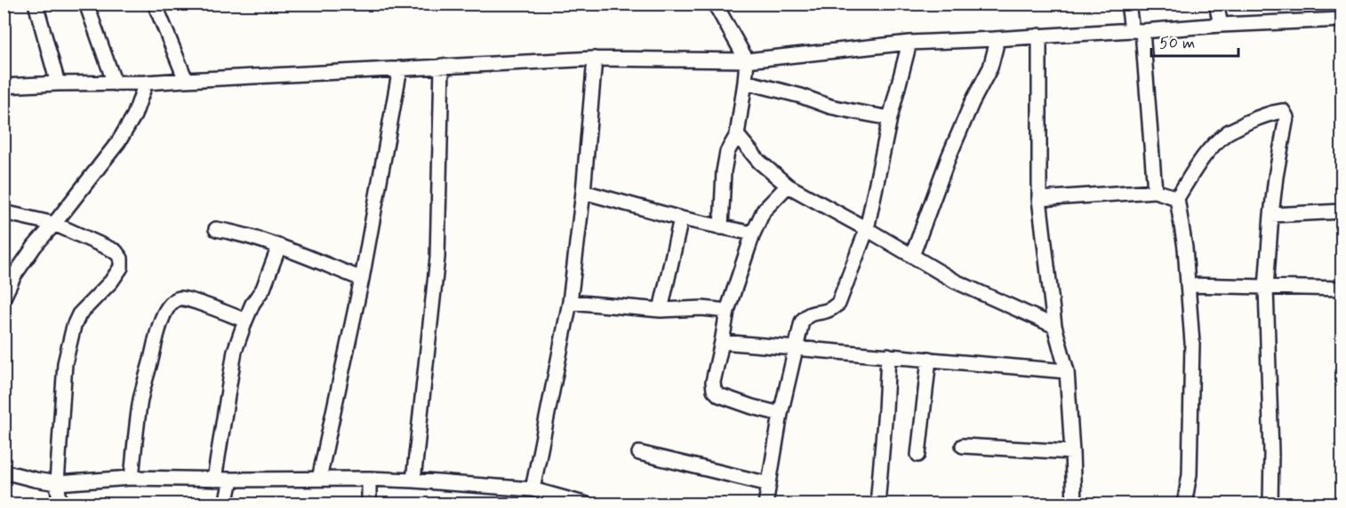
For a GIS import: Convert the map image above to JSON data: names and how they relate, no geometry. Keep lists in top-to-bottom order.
{
  "scale_bar": "50 m"
}
